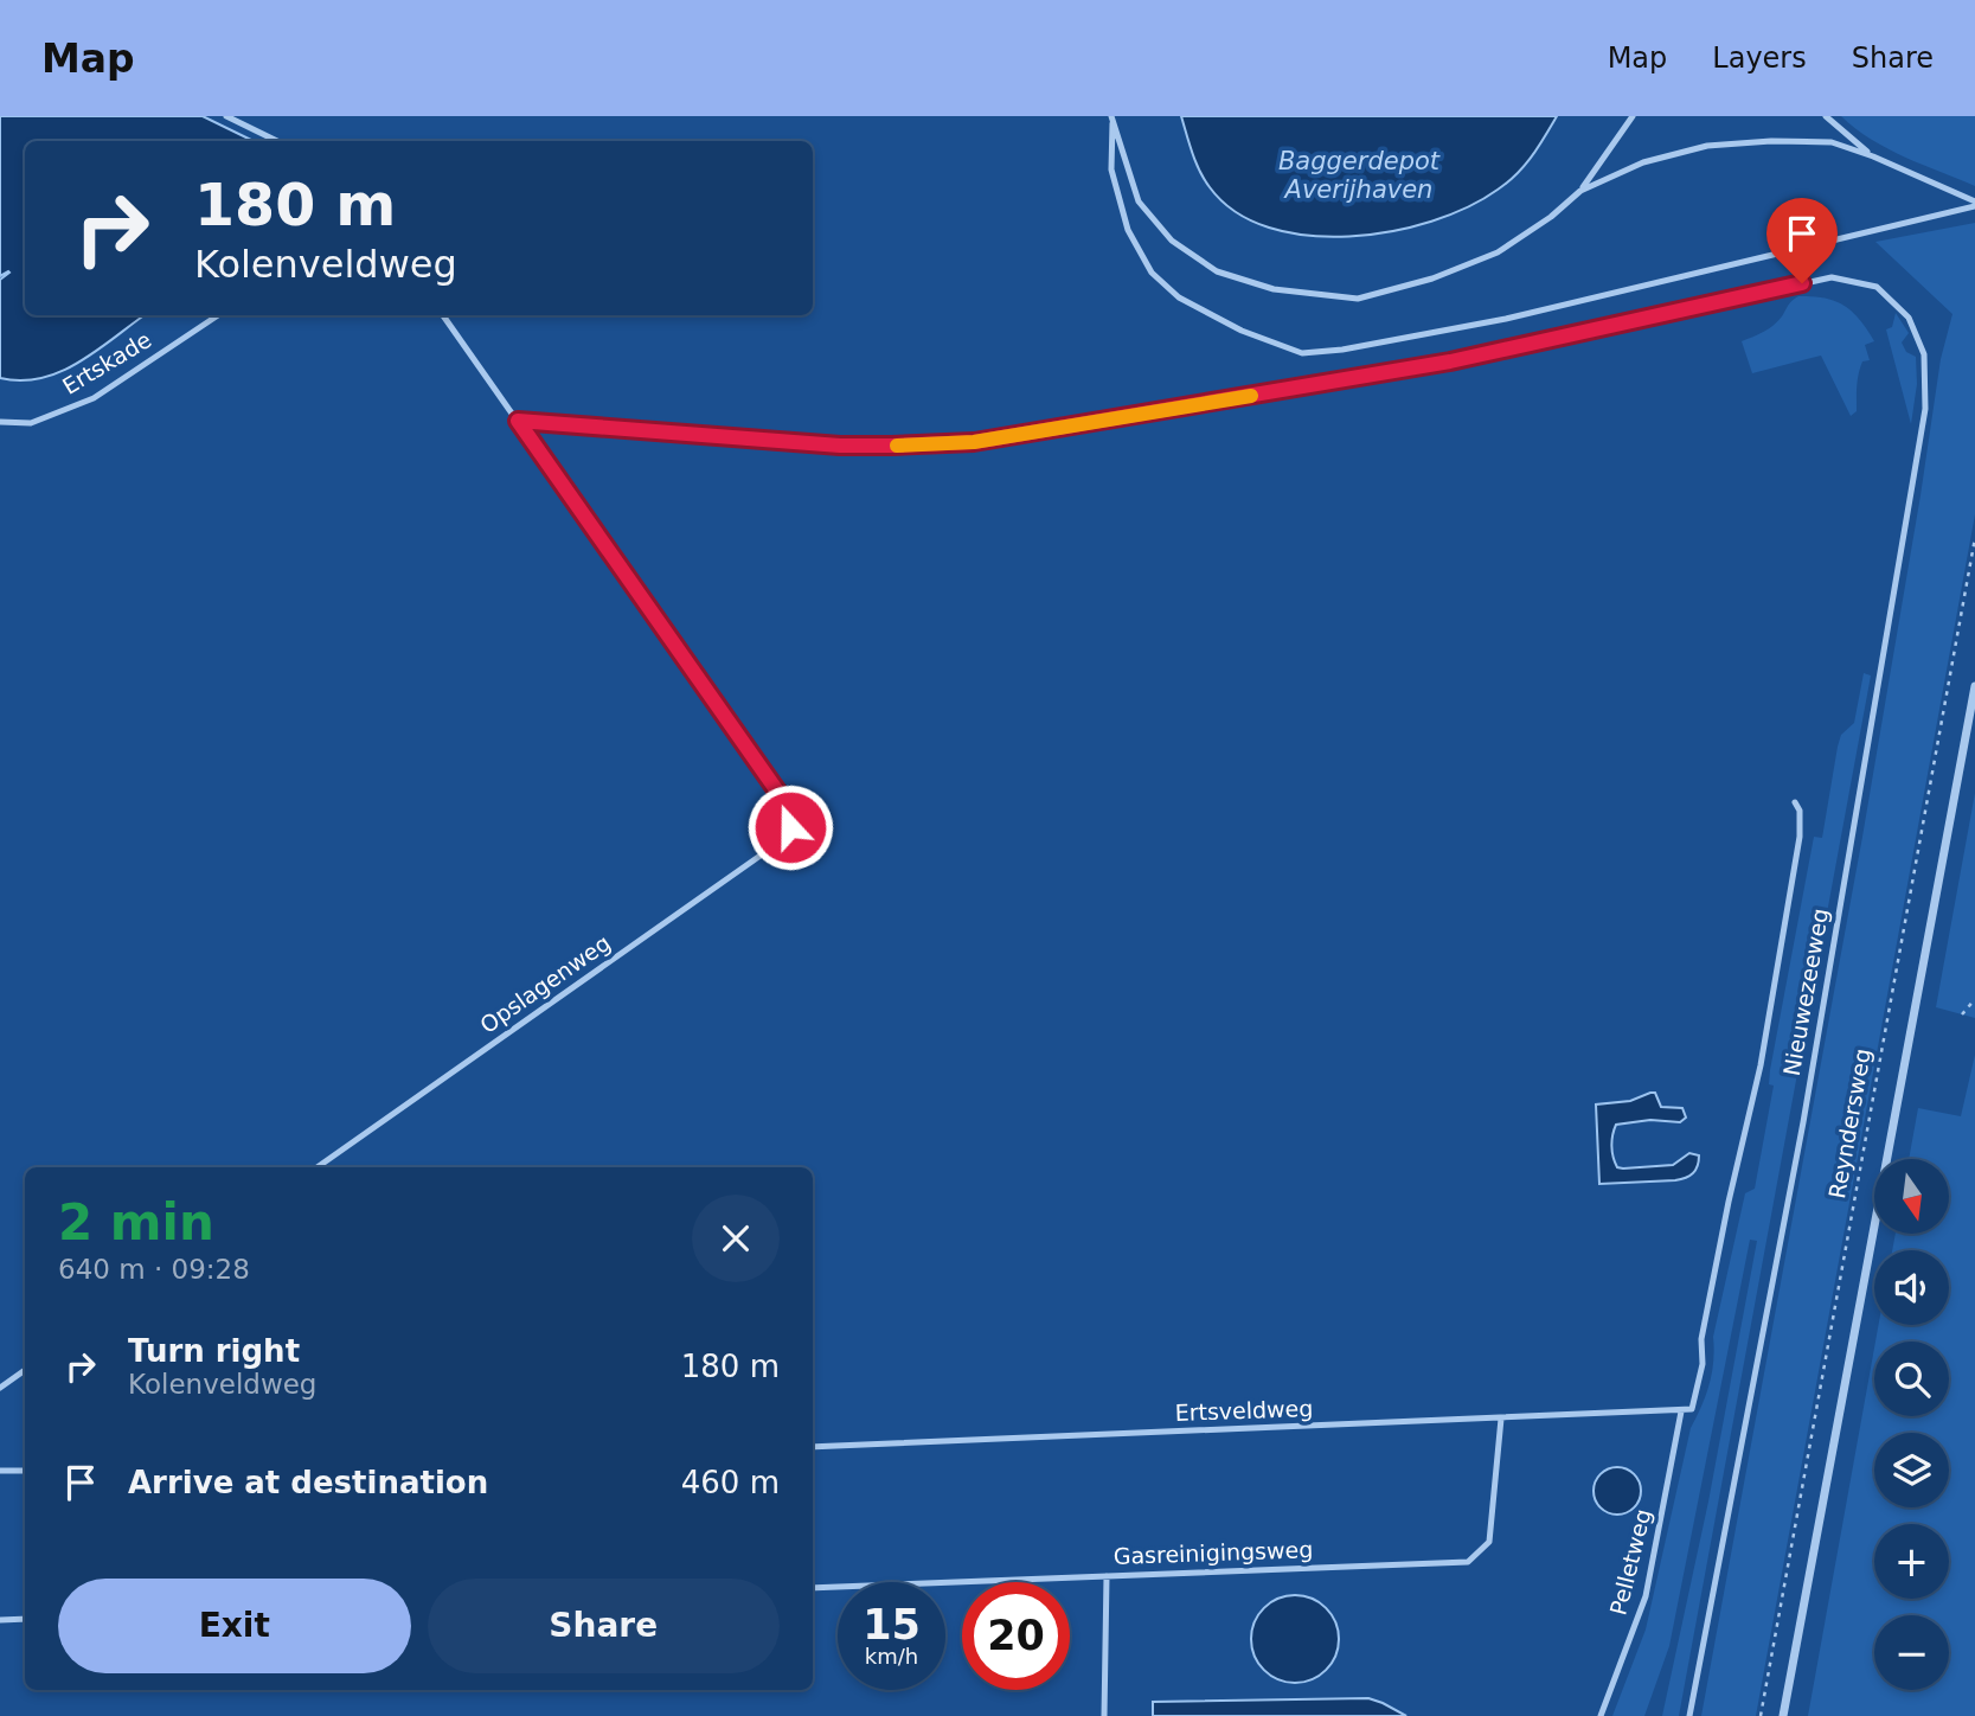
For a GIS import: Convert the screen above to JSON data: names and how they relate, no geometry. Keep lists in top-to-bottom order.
{
  "streets": {
    "street": ["Reyndersweg"],
    "lane": [
      "Ertskade",
      "Opslagenweg",
      "Nieuwezeeweg",
      "Ertsveldweg",
      "Gasreinigingsweg",
      "Pelletweg"
    ]
  },
  "crossings": [
    ["Opslagenweg", "Nieuwezeeweg"],
    ["Ertsveldweg", "Gasreinigingsweg"],
    ["Ertsveldweg", "Pelletweg"]
  ],
  "water": ["Baggerdepot Averijhaven"],
  "north": "bottom",
  "page": {
    "header": "Map",
    "nav": ["Map", "Layers", "Share"],
    "turn": ["180 m", "Kolenveldweg"],
    "map_buttons": ["+", "−"],
    "heading": ["2 min", "640 m · 09:28"],
    "list": [
      {
        "name": "Turn right",
        "note": "Kolenveldweg",
        "value": "180 m"
      },
      {
        "name": "Arrive at destination",
        "value": "460 m"
      }
    ],
    "buttons": ["Exit", "Share"],
    "speed": "15 km/h",
    "limit": "20"
  }
}
